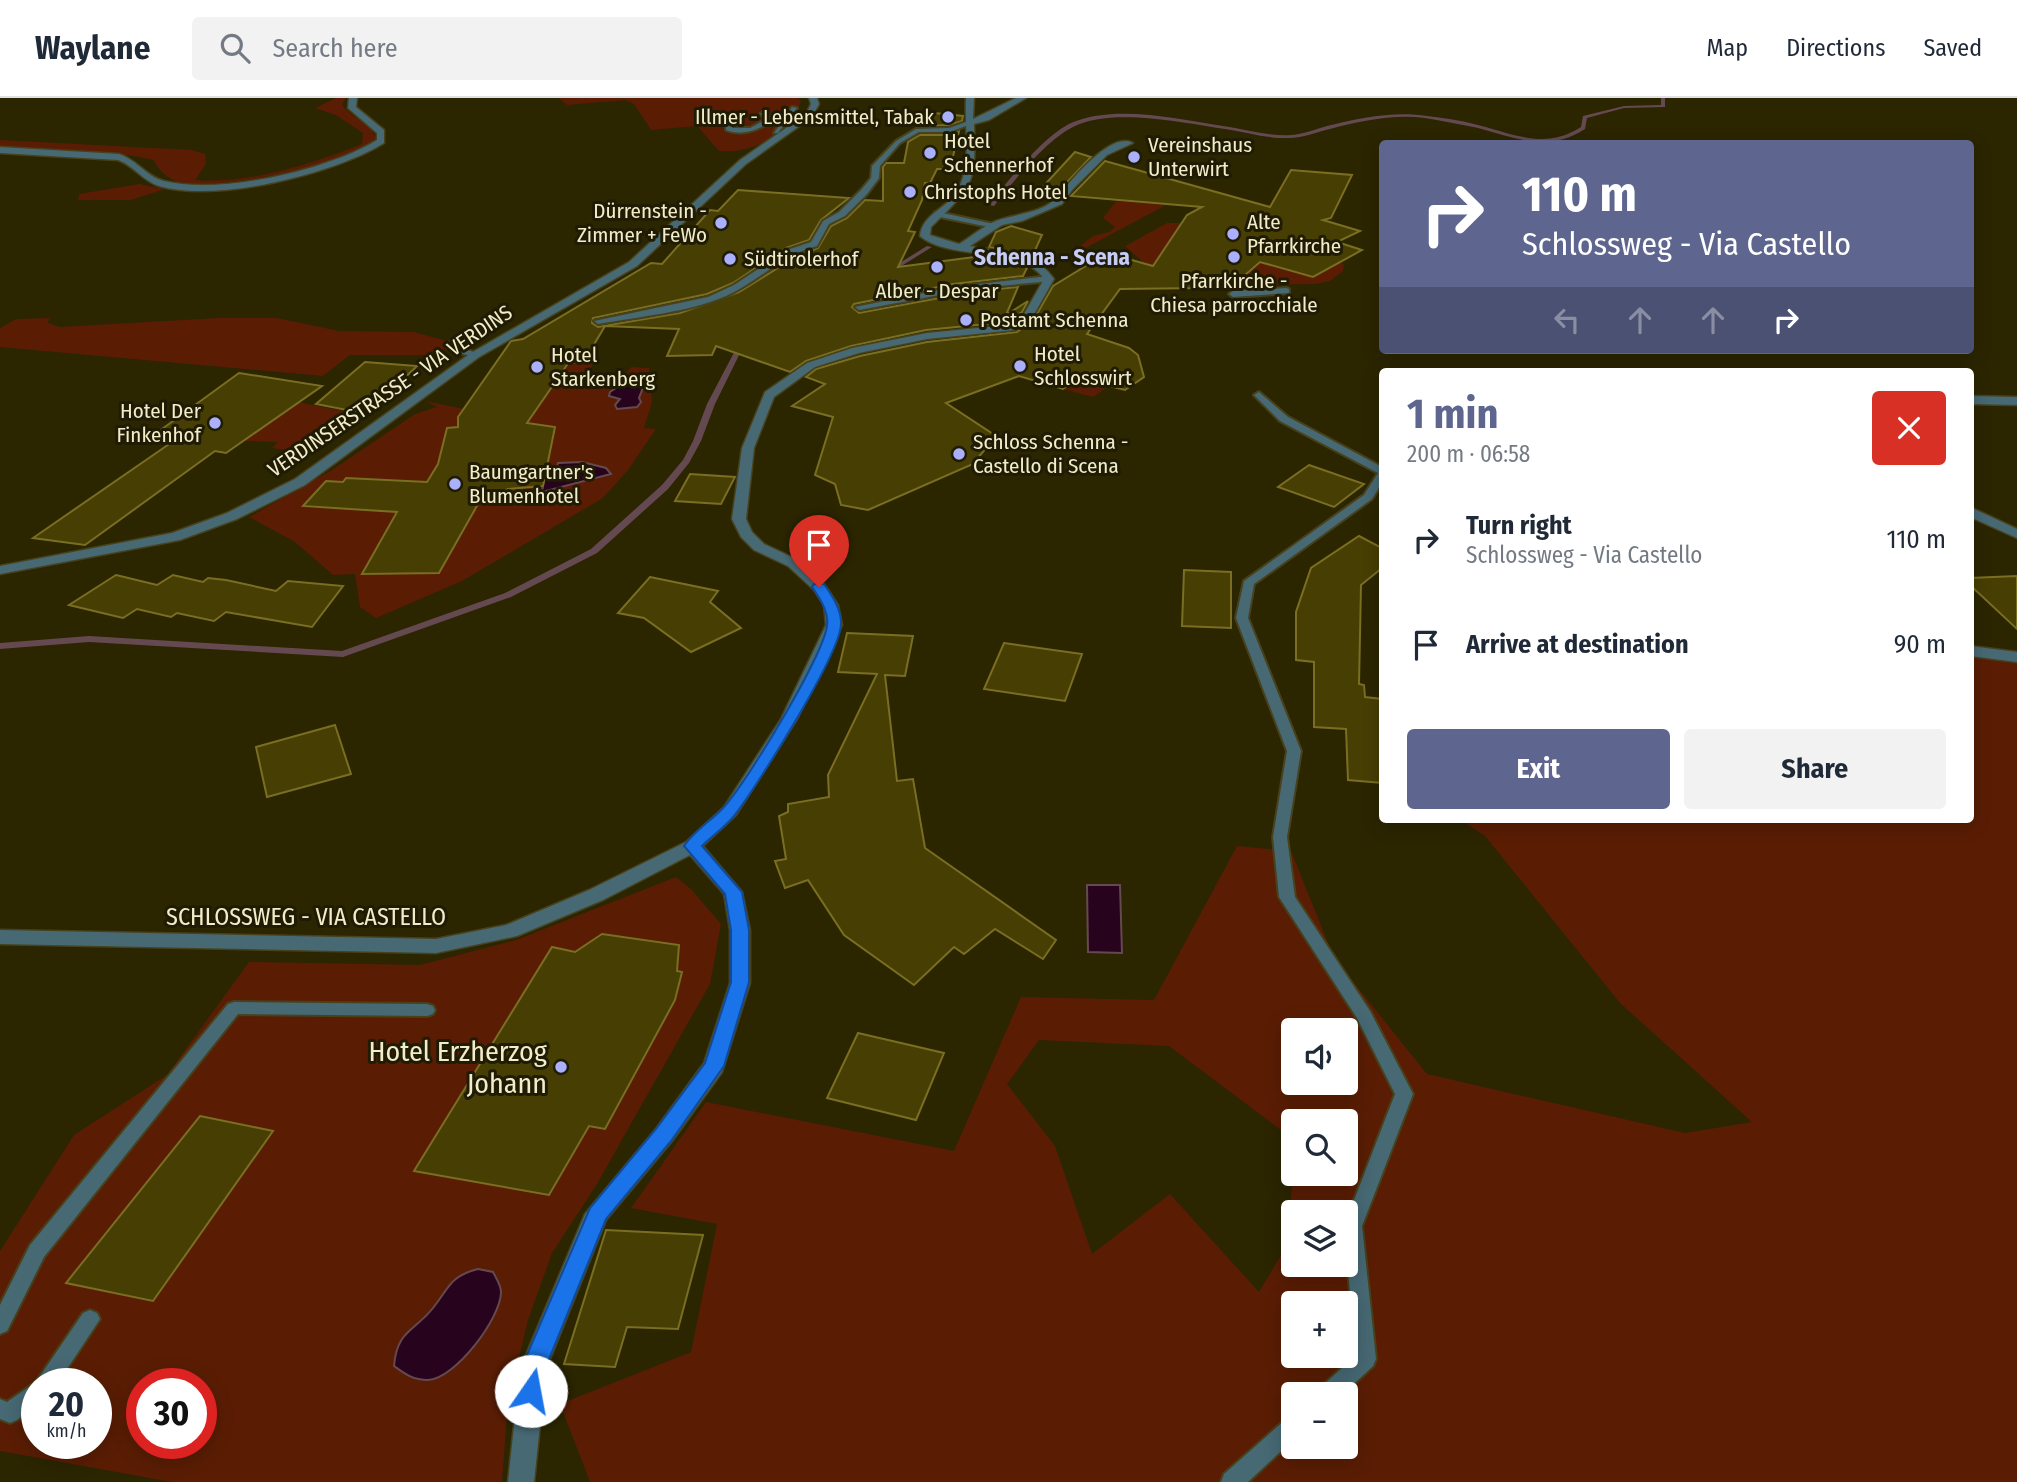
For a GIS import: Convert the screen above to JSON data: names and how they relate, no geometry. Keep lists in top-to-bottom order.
{
  "streets": {
    "street": ["VERDINSERSTRASSE - VIA VERDINS", "SCHLOSSWEG - VIA CASTELLO"]
  },
  "districts": ["Schenna - Scena"],
  "places": [
    "Illmer - Lebensmittel, Tabak",
    "Hotel Schennerhof",
    "Vereinshaus Unterwirt",
    "Christophs Hotel",
    "Dürrenstein - Zimmer + FeWo",
    "Alte Pfarrkirche",
    "Pfarrkirche - Chiesa parrocchiale",
    "Südtirolerhof",
    "Alber - Despar",
    "Postamt Schenna",
    "Hotel Schlosswirt",
    "Hotel Starkenberg",
    "Hotel Der Finkenhof",
    "Schloss Schenna - Castello di Scena",
    "Baumgartner's Blumenhotel",
    "Hotel Erzherzog Johann"
  ],
  "page": {
    "header": "Waylane",
    "search": "Search here",
    "nav": ["Map", "Directions", "Saved"],
    "turn": ["110 m", "Schlossweg - Via Castello"],
    "heading": ["1 min", "200 m · 06:58"],
    "list": [
      {
        "name": "Turn right",
        "note": "Schlossweg - Via Castello",
        "value": "110 m"
      },
      {
        "name": "Arrive at destination",
        "value": "90 m"
      }
    ],
    "buttons": ["Exit", "Share"],
    "map_buttons": ["+", "−"],
    "speed": "20 km/h",
    "limit": "30"
  }
}
